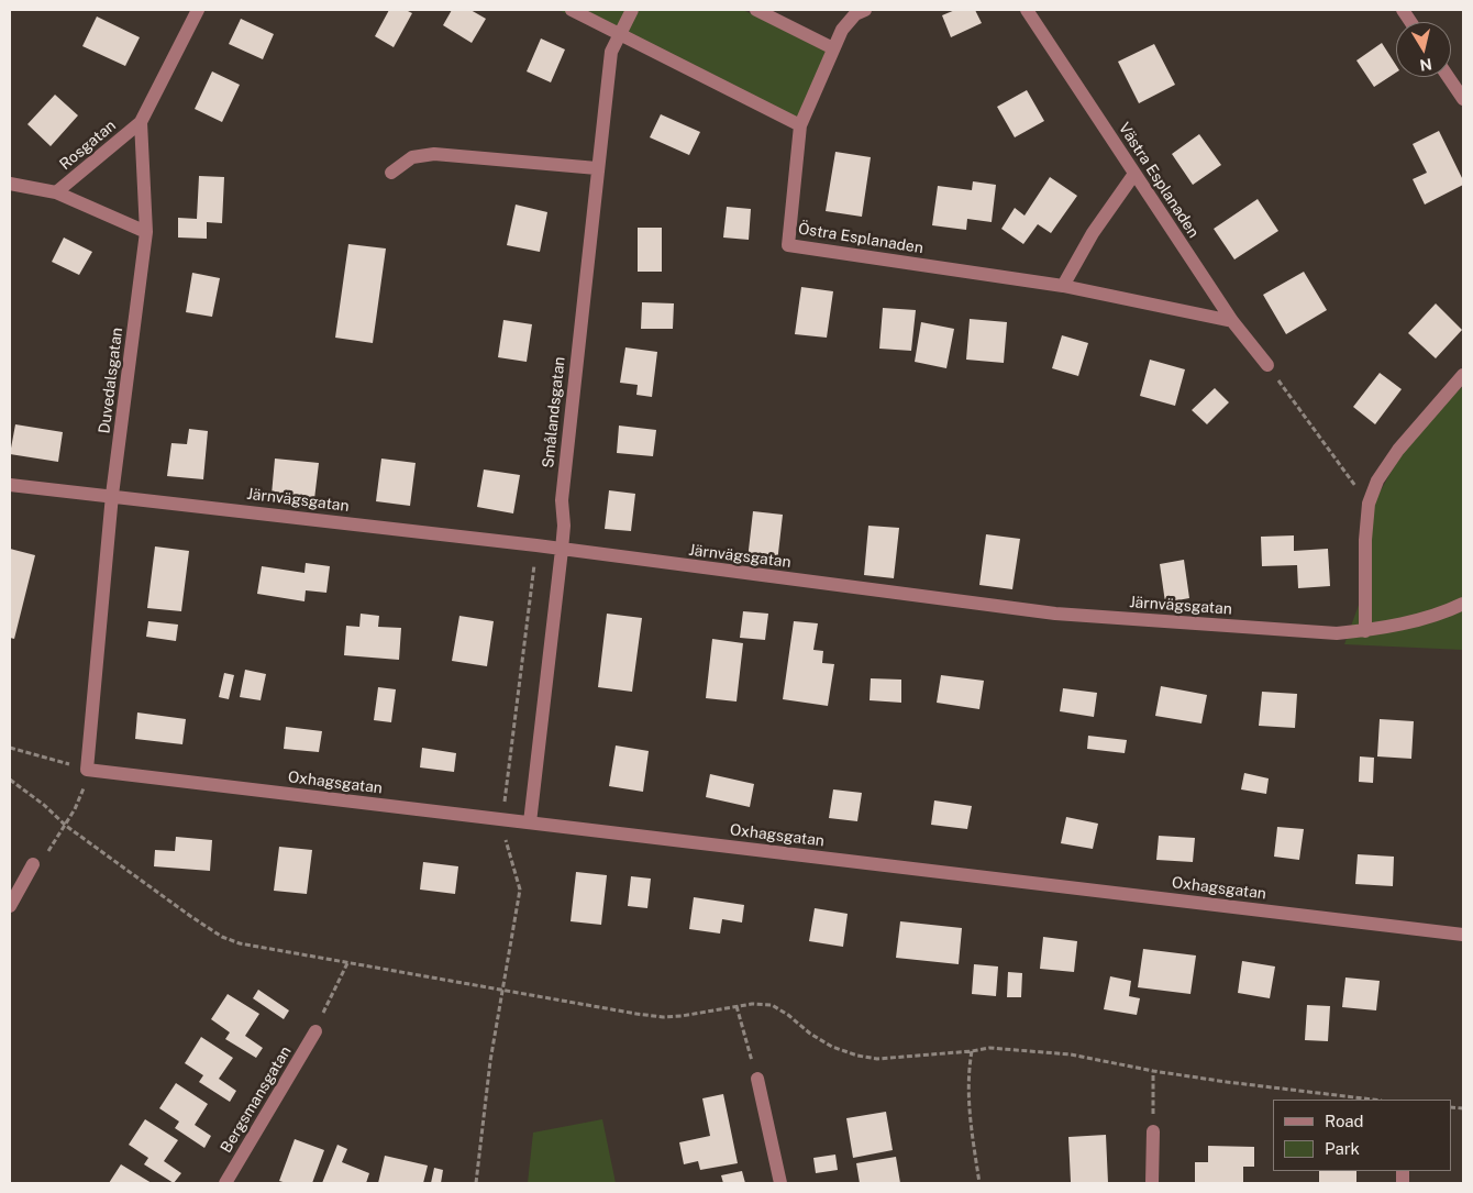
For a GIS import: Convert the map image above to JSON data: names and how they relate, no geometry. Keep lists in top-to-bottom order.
{
  "streets": {
    "street": [
      "Rosgatan",
      "Västra Esplanaden",
      "Östra Esplanaden",
      "Duvedalsgatan",
      "Smålandsgatan",
      "Järnvägsgatan",
      "Oxhagsgatan",
      "Bergsmansgatan"
    ]
  },
  "crossings": [
    ["Rosgatan", "Duvedalsgatan"],
    ["Västra Esplanaden", "Östra Esplanaden"],
    ["Duvedalsgatan", "Järnvägsgatan"],
    ["Duvedalsgatan", "Oxhagsgatan"],
    ["Smålandsgatan", "Järnvägsgatan"],
    ["Smålandsgatan", "Oxhagsgatan"]
  ],
  "legend": ["Road", "Park"],
  "north": "bottom"
}
